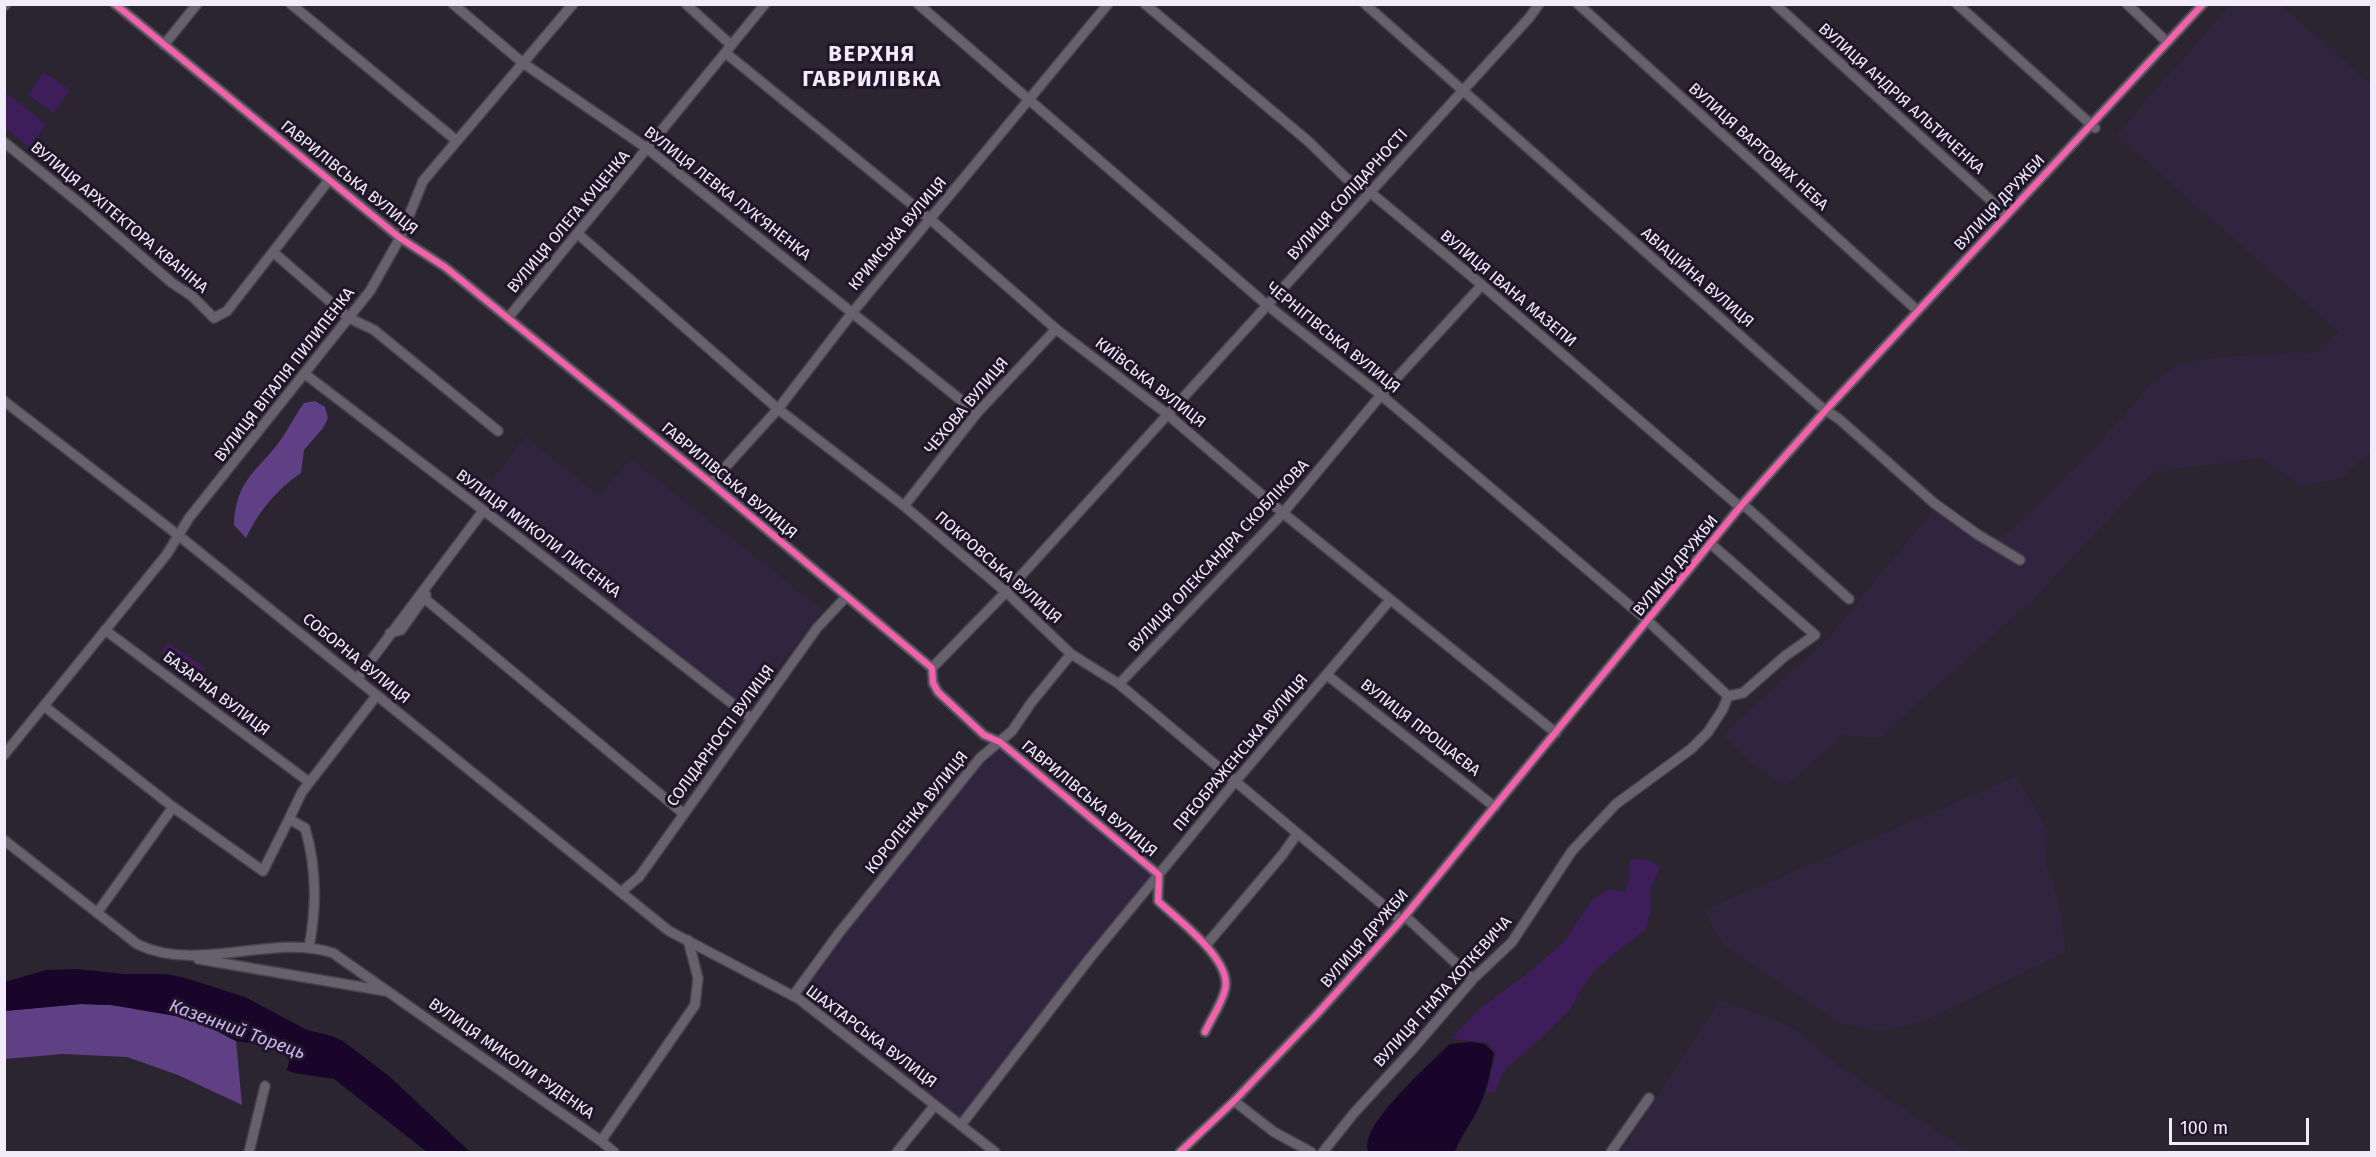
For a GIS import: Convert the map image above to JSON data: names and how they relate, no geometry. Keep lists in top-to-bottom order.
{
  "streets": {
    "street": [
      "ВУЛИЦЯ АНДРІЯ АЛЬТИЧЕНКА",
      "ВУЛИЦЯ ВАРТОВИХ НЕБА",
      "ГАВРИЛІВСЬКА ВУЛИЦЯ",
      "ВУЛИЦЯ ЛЕВКА ЛУК'ЯНЕНКА",
      "ВУЛИЦЯ СОЛІДАРНОСТІ",
      "ВУЛИЦЯ ДРУЖБИ",
      "ВУЛИЦЯ АРХІТЕКТОРА КВАНІНА",
      "ВУЛИЦЯ ОЛЕГА КУЦЕНКА",
      "КРИМСЬКА ВУЛИЦЯ",
      "АВІАЦІЙНА ВУЛИЦЯ",
      "ВУЛИЦЯ ІВАНА МАЗЕПИ",
      "ЧЕРНІГІВСЬКА ВУЛИЦЯ",
      "ВУЛИЦЯ ВІТАЛІЯ ПИЛИПЕНКА",
      "КИЇВСЬКА ВУЛИЦЯ",
      "ЧЕХОВА ВУЛИЦЯ",
      "ВУЛИЦЯ МИКОЛИ ЛИСЕНКА",
      "ВУЛИЦЯ ОЛЕКСАНДРА СКОБЛІКОВА",
      "ПОКРОВСЬКА ВУЛИЦЯ",
      "СОБОРНА ВУЛИЦЯ",
      "БАЗАРНА ВУЛИЦЯ",
      "ВУЛИЦЯ ПРОЩАЄВА",
      "СОЛІДАРНОСТІ ВУЛИЦЯ",
      "ПРЕОБРАЖЕНСЬКА ВУЛИЦЯ",
      "КОРОЛЕНКА ВУЛИЦЯ",
      "ВУЛИЦЯ ГНАТА ХОТКЕВИЧА",
      "ШАХТАРСЬКА ВУЛИЦЯ",
      "ВУЛИЦЯ МИКОЛИ РУДЕНКА"
    ]
  },
  "crossings": [
    ["ВУЛИЦЯ АНДРІЯ АЛЬТИЧЕНКА", "ВУЛИЦЯ ДРУЖБИ"],
    ["ВУЛИЦЯ ВАРТОВИХ НЕБА", "ВУЛИЦЯ ДРУЖБИ"],
    ["ГАВРИЛІВСЬКА ВУЛИЦЯ", "ВУЛИЦЯ СОЛІДАРНОСТІ"],
    ["ГАВРИЛІВСЬКА ВУЛИЦЯ", "ВУЛИЦЯ ОЛЕГА КУЦЕНКА"],
    ["ГАВРИЛІВСЬКА ВУЛИЦЯ", "КРИМСЬКА ВУЛИЦЯ"],
    ["ГАВРИЛІВСЬКА ВУЛИЦЯ", "ВУЛИЦЯ ВІТАЛІЯ ПИЛИПЕНКА"],
    ["ГАВРИЛІВСЬКА ВУЛИЦЯ", "СОЛІДАРНОСТІ ВУЛИЦЯ"],
    ["ГАВРИЛІВСЬКА ВУЛИЦЯ", "ПРЕОБРАЖЕНСЬКА ВУЛИЦЯ"],
    ["ГАВРИЛІВСЬКА ВУЛИЦЯ", "КОРОЛЕНКА ВУЛИЦЯ"],
    ["ВУЛИЦЯ ЛЕВКА ЛУК'ЯНЕНКА", "ВУЛИЦЯ ОЛЕГА КУЦЕНКА"],
    ["ВУЛИЦЯ ЛЕВКА ЛУК'ЯНЕНКА", "КРИМСЬКА ВУЛИЦЯ"],
    ["ВУЛИЦЯ ЛЕВКА ЛУК'ЯНЕНКА", "ВУЛИЦЯ ВІТАЛІЯ ПИЛИПЕНКА"],
    ["ВУЛИЦЯ ЛЕВКА ЛУК'ЯНЕНКА", "ЧЕХОВА ВУЛИЦЯ"],
    ["ВУЛИЦЯ СОЛІДАРНОСТІ", "АВІАЦІЙНА ВУЛИЦЯ"],
    ["ВУЛИЦЯ СОЛІДАРНОСТІ", "ВУЛИЦЯ ІВАНА МАЗЕПИ"],
    ["ВУЛИЦЯ СОЛІДАРНОСТІ", "ЧЕРНІГІВСЬКА ВУЛИЦЯ"],
    ["ВУЛИЦЯ СОЛІДАРНОСТІ", "КИЇВСЬКА ВУЛИЦЯ"],
    ["ВУЛИЦЯ СОЛІДАРНОСТІ", "ПОКРОВСЬКА ВУЛИЦЯ"],
    ["ВУЛИЦЯ ДРУЖБИ", "АВІАЦІЙНА ВУЛИЦЯ"],
    ["ВУЛИЦЯ ДРУЖБИ", "ВУЛИЦЯ ІВАНА МАЗЕПИ"],
    ["ВУЛИЦЯ ДРУЖБИ", "ЧЕРНІГІВСЬКА ВУЛИЦЯ"],
    ["ВУЛИЦЯ ДРУЖБИ", "КИЇВСЬКА ВУЛИЦЯ"],
    ["ВУЛИЦЯ ДРУЖБИ", "ПОКРОВСЬКА ВУЛИЦЯ"],
    ["ВУЛИЦЯ ДРУЖБИ", "ВУЛИЦЯ ПРОЩАЄВА"],
    ["ВУЛИЦЯ ОЛЕГА КУЦЕНКА", "КИЇВСЬКА ВУЛИЦЯ"],
    ["ВУЛИЦЯ ОЛЕГА КУЦЕНКА", "ПОКРОВСЬКА ВУЛИЦЯ"],
    ["КРИМСЬКА ВУЛИЦЯ", "ЧЕРНІГІВСЬКА ВУЛИЦЯ"],
    ["КРИМСЬКА ВУЛИЦЯ", "КИЇВСЬКА ВУЛИЦЯ"],
    ["КРИМСЬКА ВУЛИЦЯ", "ПОКРОВСЬКА ВУЛИЦЯ"],
    ["ВУЛИЦЯ ІВАНА МАЗЕПИ", "ВУЛИЦЯ ОЛЕКСАНДРА СКОБЛІКОВА"],
    ["ЧЕРНІГІВСЬКА ВУЛИЦЯ", "ВУЛИЦЯ ОЛЕКСАНДРА СКОБЛІКОВА"],
    ["ЧЕРНІГІВСЬКА ВУЛИЦЯ", "ВУЛИЦЯ ГНАТА ХОТКЕВИЧА"],
    ["ВУЛИЦЯ ВІТАЛІЯ ПИЛИПЕНКА", "ВУЛИЦЯ МИКОЛИ ЛИСЕНКА"],
    ["ВУЛИЦЯ ВІТАЛІЯ ПИЛИПЕНКА", "СОБОРНА ВУЛИЦЯ"],
    ["ВУЛИЦЯ ВІТАЛІЯ ПИЛИПЕНКА", "БАЗАРНА ВУЛИЦЯ"],
    ["КИЇВСЬКА ВУЛИЦЯ", "ЧЕХОВА ВУЛИЦЯ"],
    ["КИЇВСЬКА ВУЛИЦЯ", "ВУЛИЦЯ ОЛЕКСАНДРА СКОБЛІКОВА"],
    ["КИЇВСЬКА ВУЛИЦЯ", "ПРЕОБРАЖЕНСЬКА ВУЛИЦЯ"],
    ["ЧЕХОВА ВУЛИЦЯ", "ПОКРОВСЬКА ВУЛИЦЯ"],
    ["ВУЛИЦЯ МИКОЛИ ЛИСЕНКА", "СОЛІДАРНОСТІ ВУЛИЦЯ"],
    ["ВУЛИЦЯ ОЛЕКСАНДРА СКОБЛІКОВА", "ПОКРОВСЬКА ВУЛИЦЯ"],
    ["ПОКРОВСЬКА ВУЛИЦЯ", "ПРЕОБРАЖЕНСЬКА ВУЛИЦЯ"],
    ["ПОКРОВСЬКА ВУЛИЦЯ", "КОРОЛЕНКА ВУЛИЦЯ"],
    ["ПОКРОВСЬКА ВУЛИЦЯ", "ВУЛИЦЯ ГНАТА ХОТКЕВИЧА"],
    ["СОБОРНА ВУЛИЦЯ", "СОЛІДАРНОСТІ ВУЛИЦЯ"],
    ["СОБОРНА ВУЛИЦЯ", "ШАХТАРСЬКА ВУЛИЦЯ"],
    ["ВУЛИЦЯ ПРОЩАЄВА", "ПРЕОБРАЖЕНСЬКА ВУЛИЦЯ"],
    ["ПРЕОБРАЖЕНСЬКА ВУЛИЦЯ", "ШАХТАРСЬКА ВУЛИЦЯ"],
    ["КОРОЛЕНКА ВУЛИЦЯ", "ШАХТАРСЬКА ВУЛИЦЯ"]
  ],
  "districts": ["ВЕРХНЯ ГАВРИЛІВКА"],
  "water": ["Казенний Торець"],
  "scale_bar": "100 m"
}
